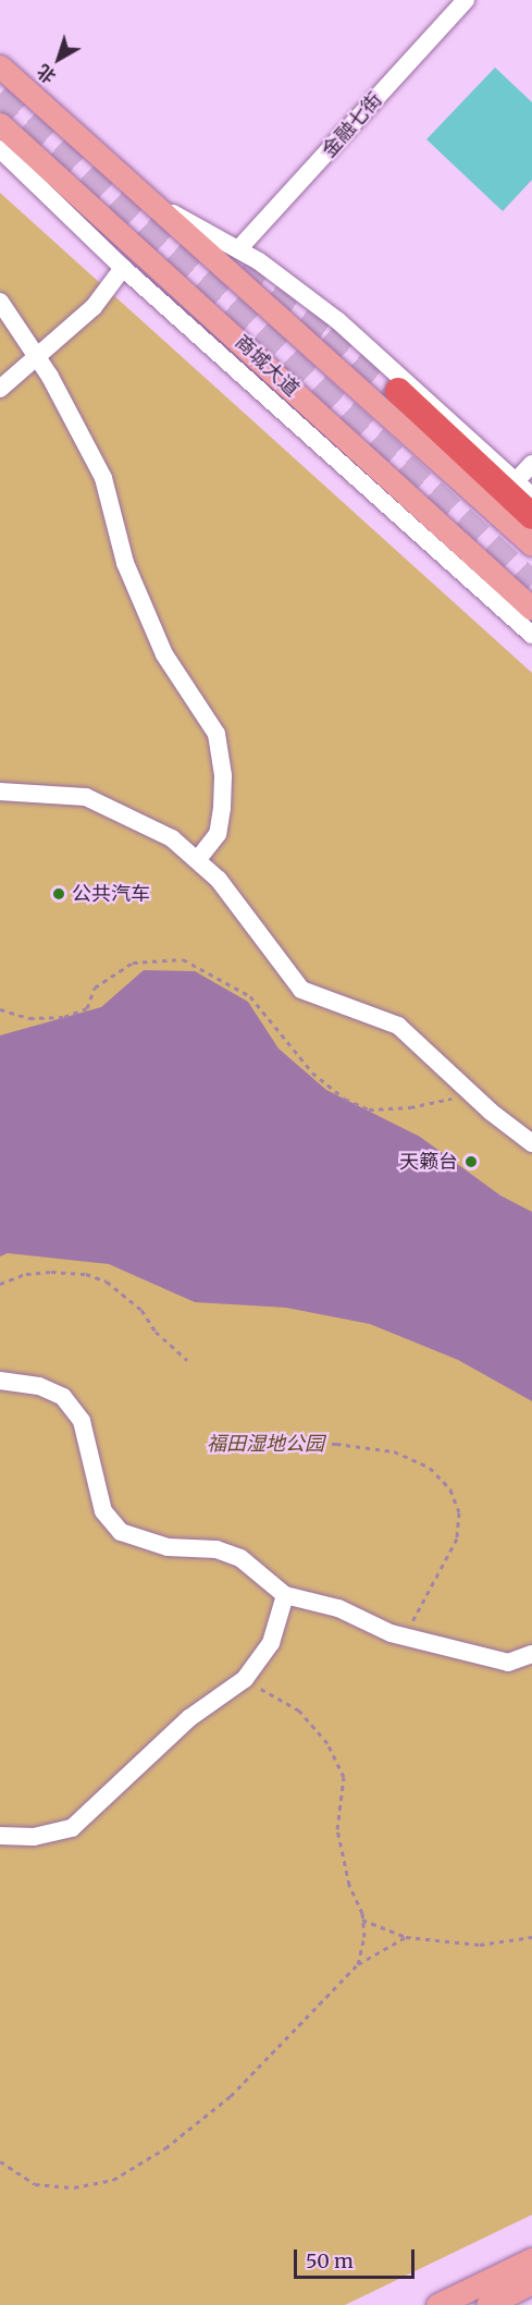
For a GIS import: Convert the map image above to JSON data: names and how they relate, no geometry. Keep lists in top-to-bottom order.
{
  "streets": {
    "main road": ["商城大道"],
    "street": ["金融七街"]
  },
  "parks": ["福田湿地公园"],
  "places": ["公共汽车", "天籁台"],
  "scale_bar": "50 m",
  "north": "bottom left"
}
